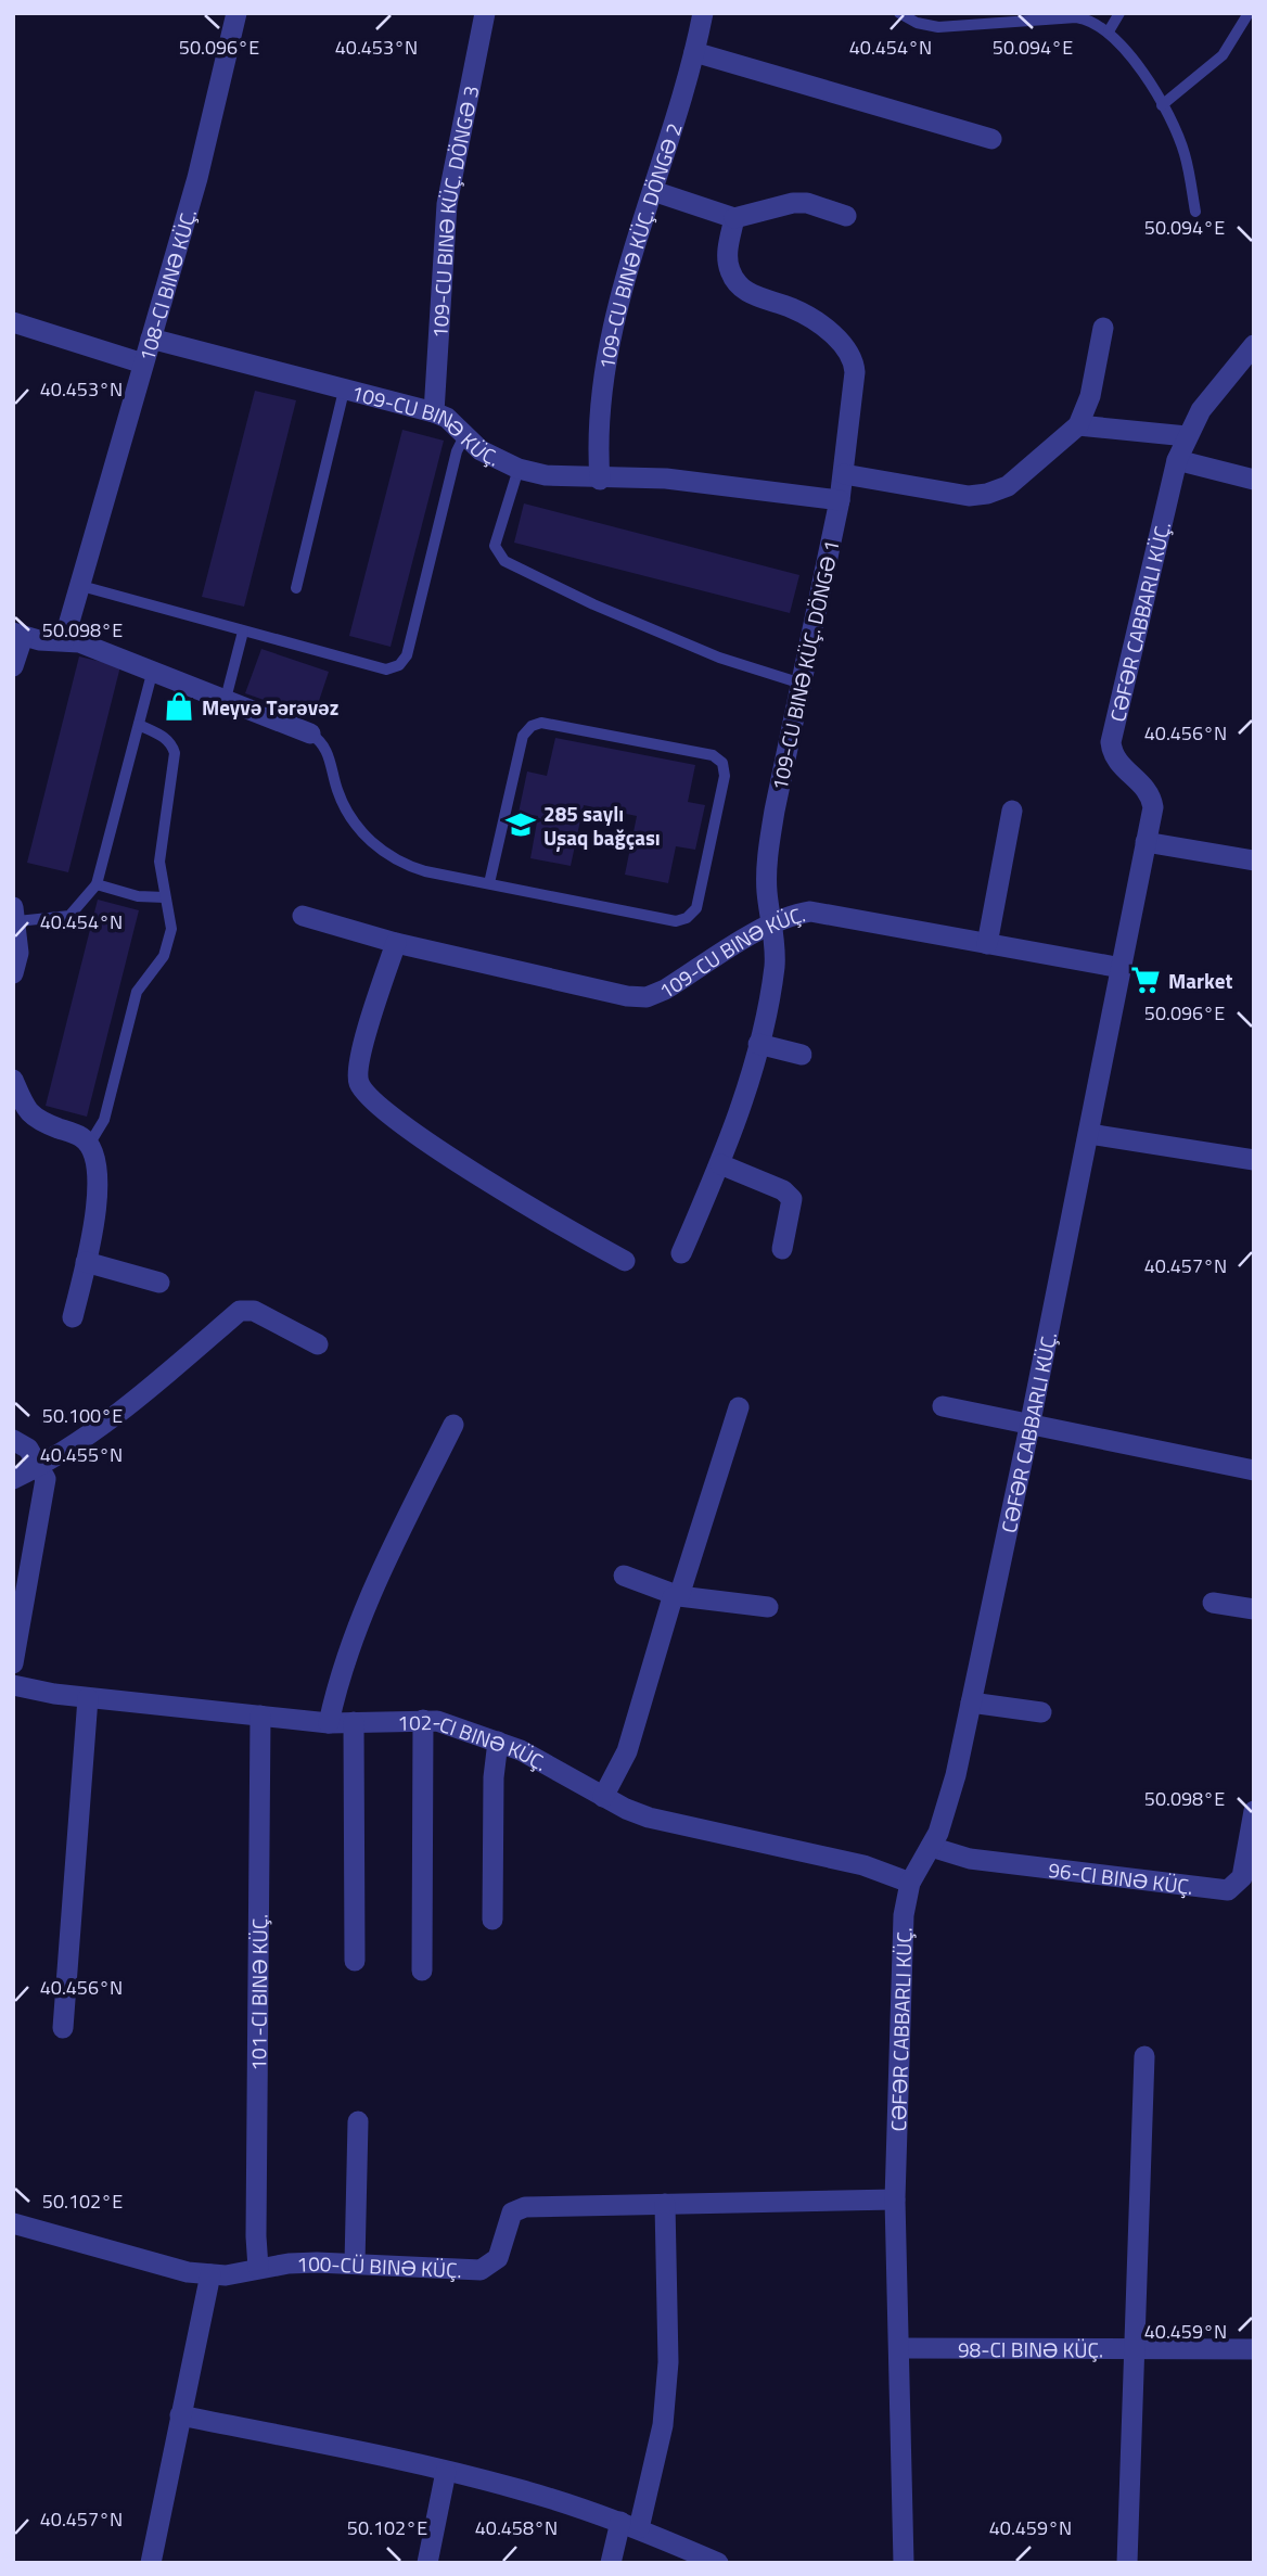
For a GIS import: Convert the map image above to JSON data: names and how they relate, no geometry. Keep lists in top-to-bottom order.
{
  "streets": {
    "street": [
      "109-CU BINƏ KÜÇ. DÖNGƏ 3",
      "109-CU BINƏ KÜÇ. DÖNGƏ 2",
      "108-CI BINƏ KÜÇ.",
      "109-CU BINƏ KÜÇ.",
      "109-CU BINƏ KÜÇ. DÖNGƏ 1",
      "102-CI BINƏ KÜÇ.",
      "101-CI BINƏ KÜÇ.",
      "100-CÜ BINƏ KÜÇ.",
      "98-CI BINƏ KÜÇ."
    ]
  },
  "crossings": [
    ["109-CU BINƏ KÜÇ. DÖNGƏ 3", "109-CU BINƏ KÜÇ."],
    ["109-CU BINƏ KÜÇ. DÖNGƏ 2", "109-CU BINƏ KÜÇ."],
    ["108-CI BINƏ KÜÇ.", "109-CU BINƏ KÜÇ."],
    ["109-CU BINƏ KÜÇ.", "109-CU BINƏ KÜÇ. DÖNGƏ 1"],
    ["102-CI BINƏ KÜÇ.", "101-CI BINƏ KÜÇ."],
    ["101-CI BINƏ KÜÇ.", "100-CÜ BINƏ KÜÇ."]
  ],
  "places": {
    "shop": ["Meyvə Tərəvəz"],
    "school or university": ["285 saylı Uşaq bağçası"],
    "supermarket": ["Market"]
  },
  "coordinates": [
    "50.096°E",
    "50.094°E",
    "40.454°N",
    "40.453°N",
    "50.098°E",
    "40.456°N",
    "40.457°N",
    "50.100°E",
    "40.455°N",
    "50.102°E",
    "40.459°N",
    "40.458°N"
  ]
}
